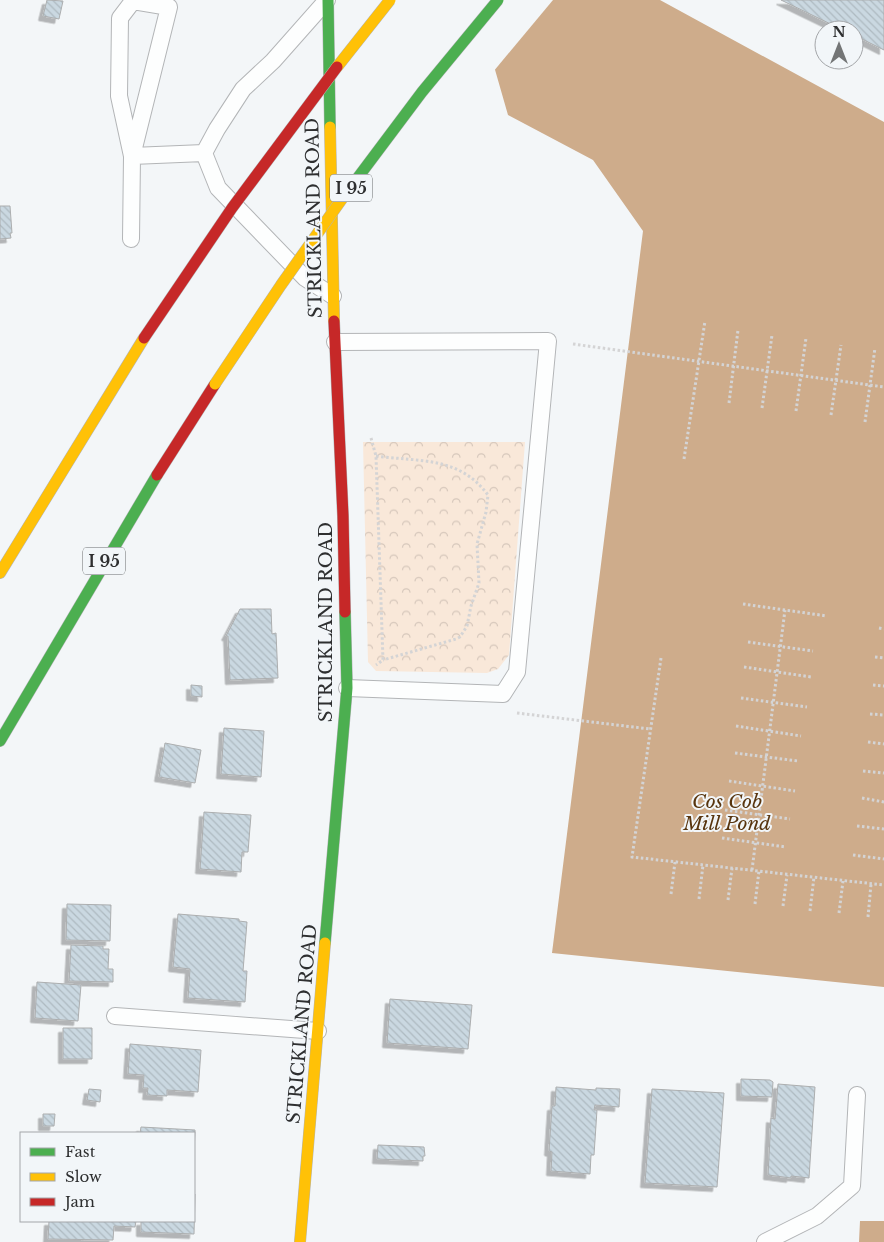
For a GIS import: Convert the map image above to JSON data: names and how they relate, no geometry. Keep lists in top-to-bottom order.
{
  "streets": {
    "main road": ["I 95", "STRICKLAND ROAD"]
  },
  "water": ["Cos Cob Mill Pond"],
  "legend": ["Fast", "Slow", "Jam"],
  "north": "top"
}
